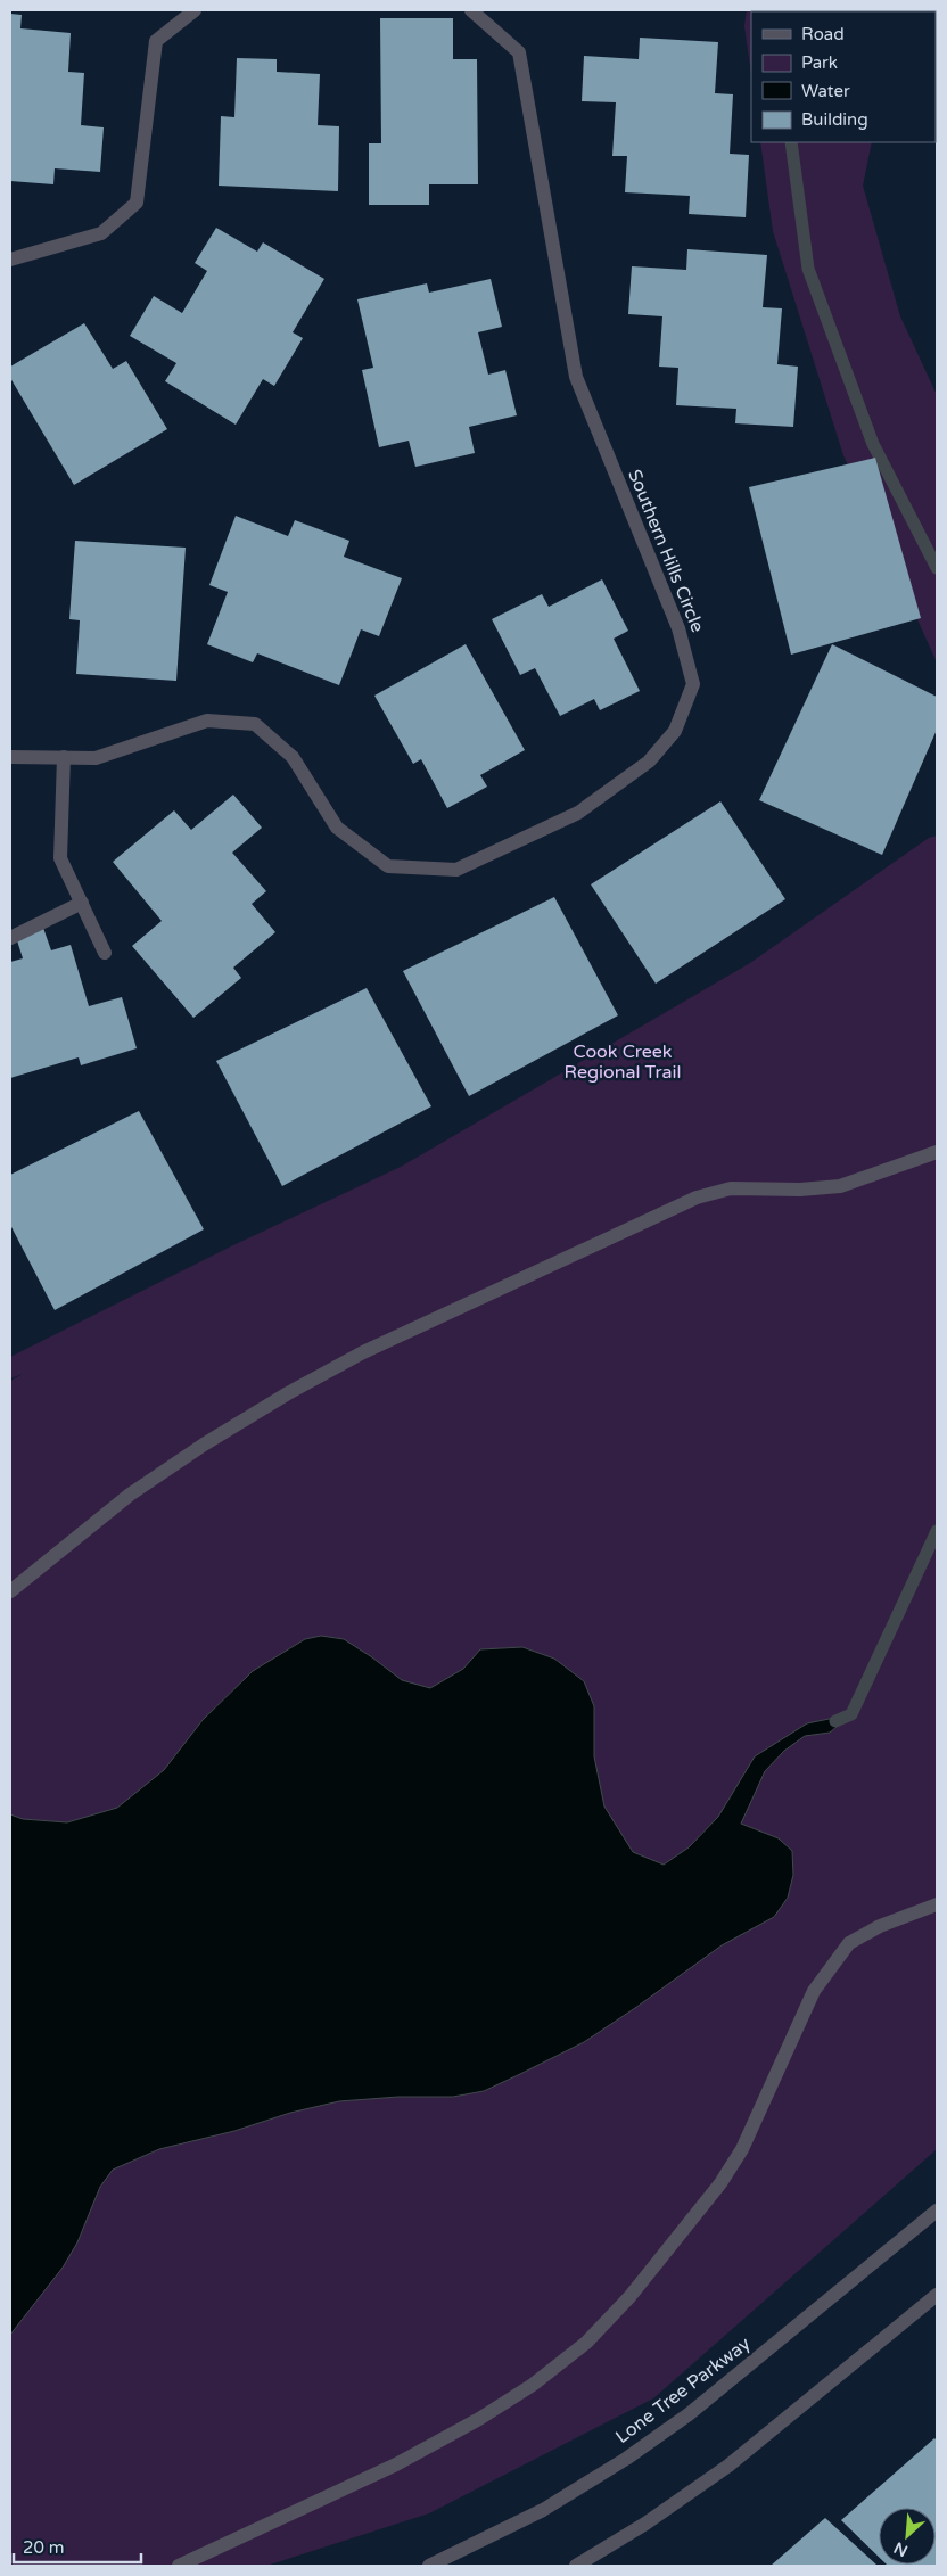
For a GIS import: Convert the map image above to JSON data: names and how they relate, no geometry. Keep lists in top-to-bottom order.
{
  "streets": {
    "street": ["Southern Hills Circle", "Lone Tree Parkway"]
  },
  "parks": ["Cook Creek Regional Trail"],
  "legend": [
    "Road",
    "Park",
    "Water",
    "Building"
  ],
  "scale_bar": "20 m",
  "north": "bottom left"
}
